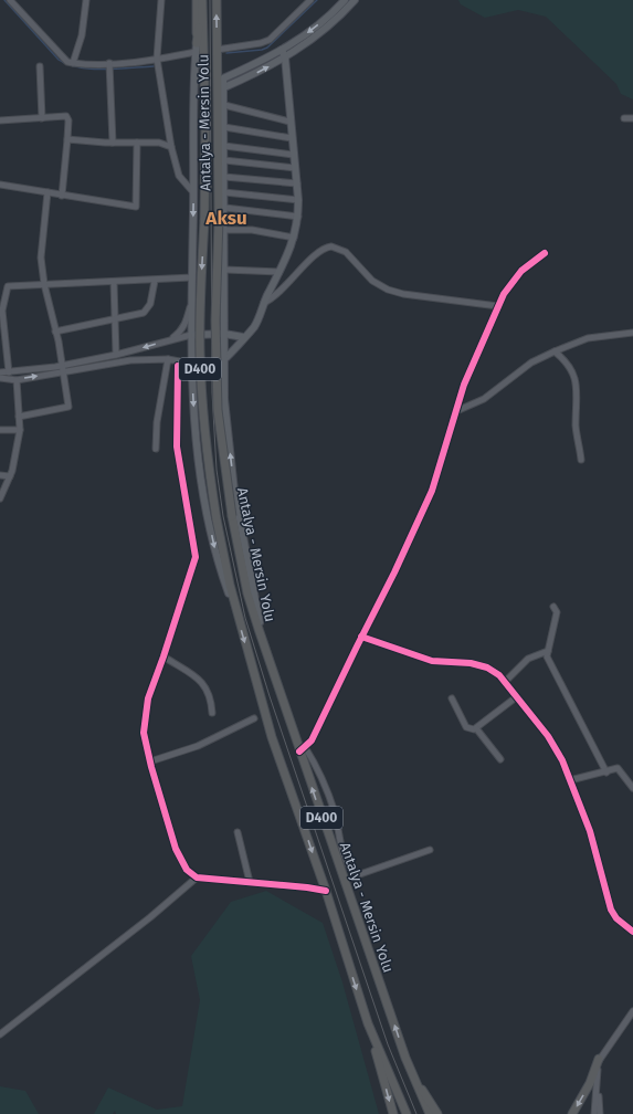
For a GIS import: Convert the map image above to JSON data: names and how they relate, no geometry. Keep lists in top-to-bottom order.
{
  "streets": {
    "highway": ["Antalya - Mersin Yolu", "D400"]
  },
  "districts": ["Aksu"]
}
